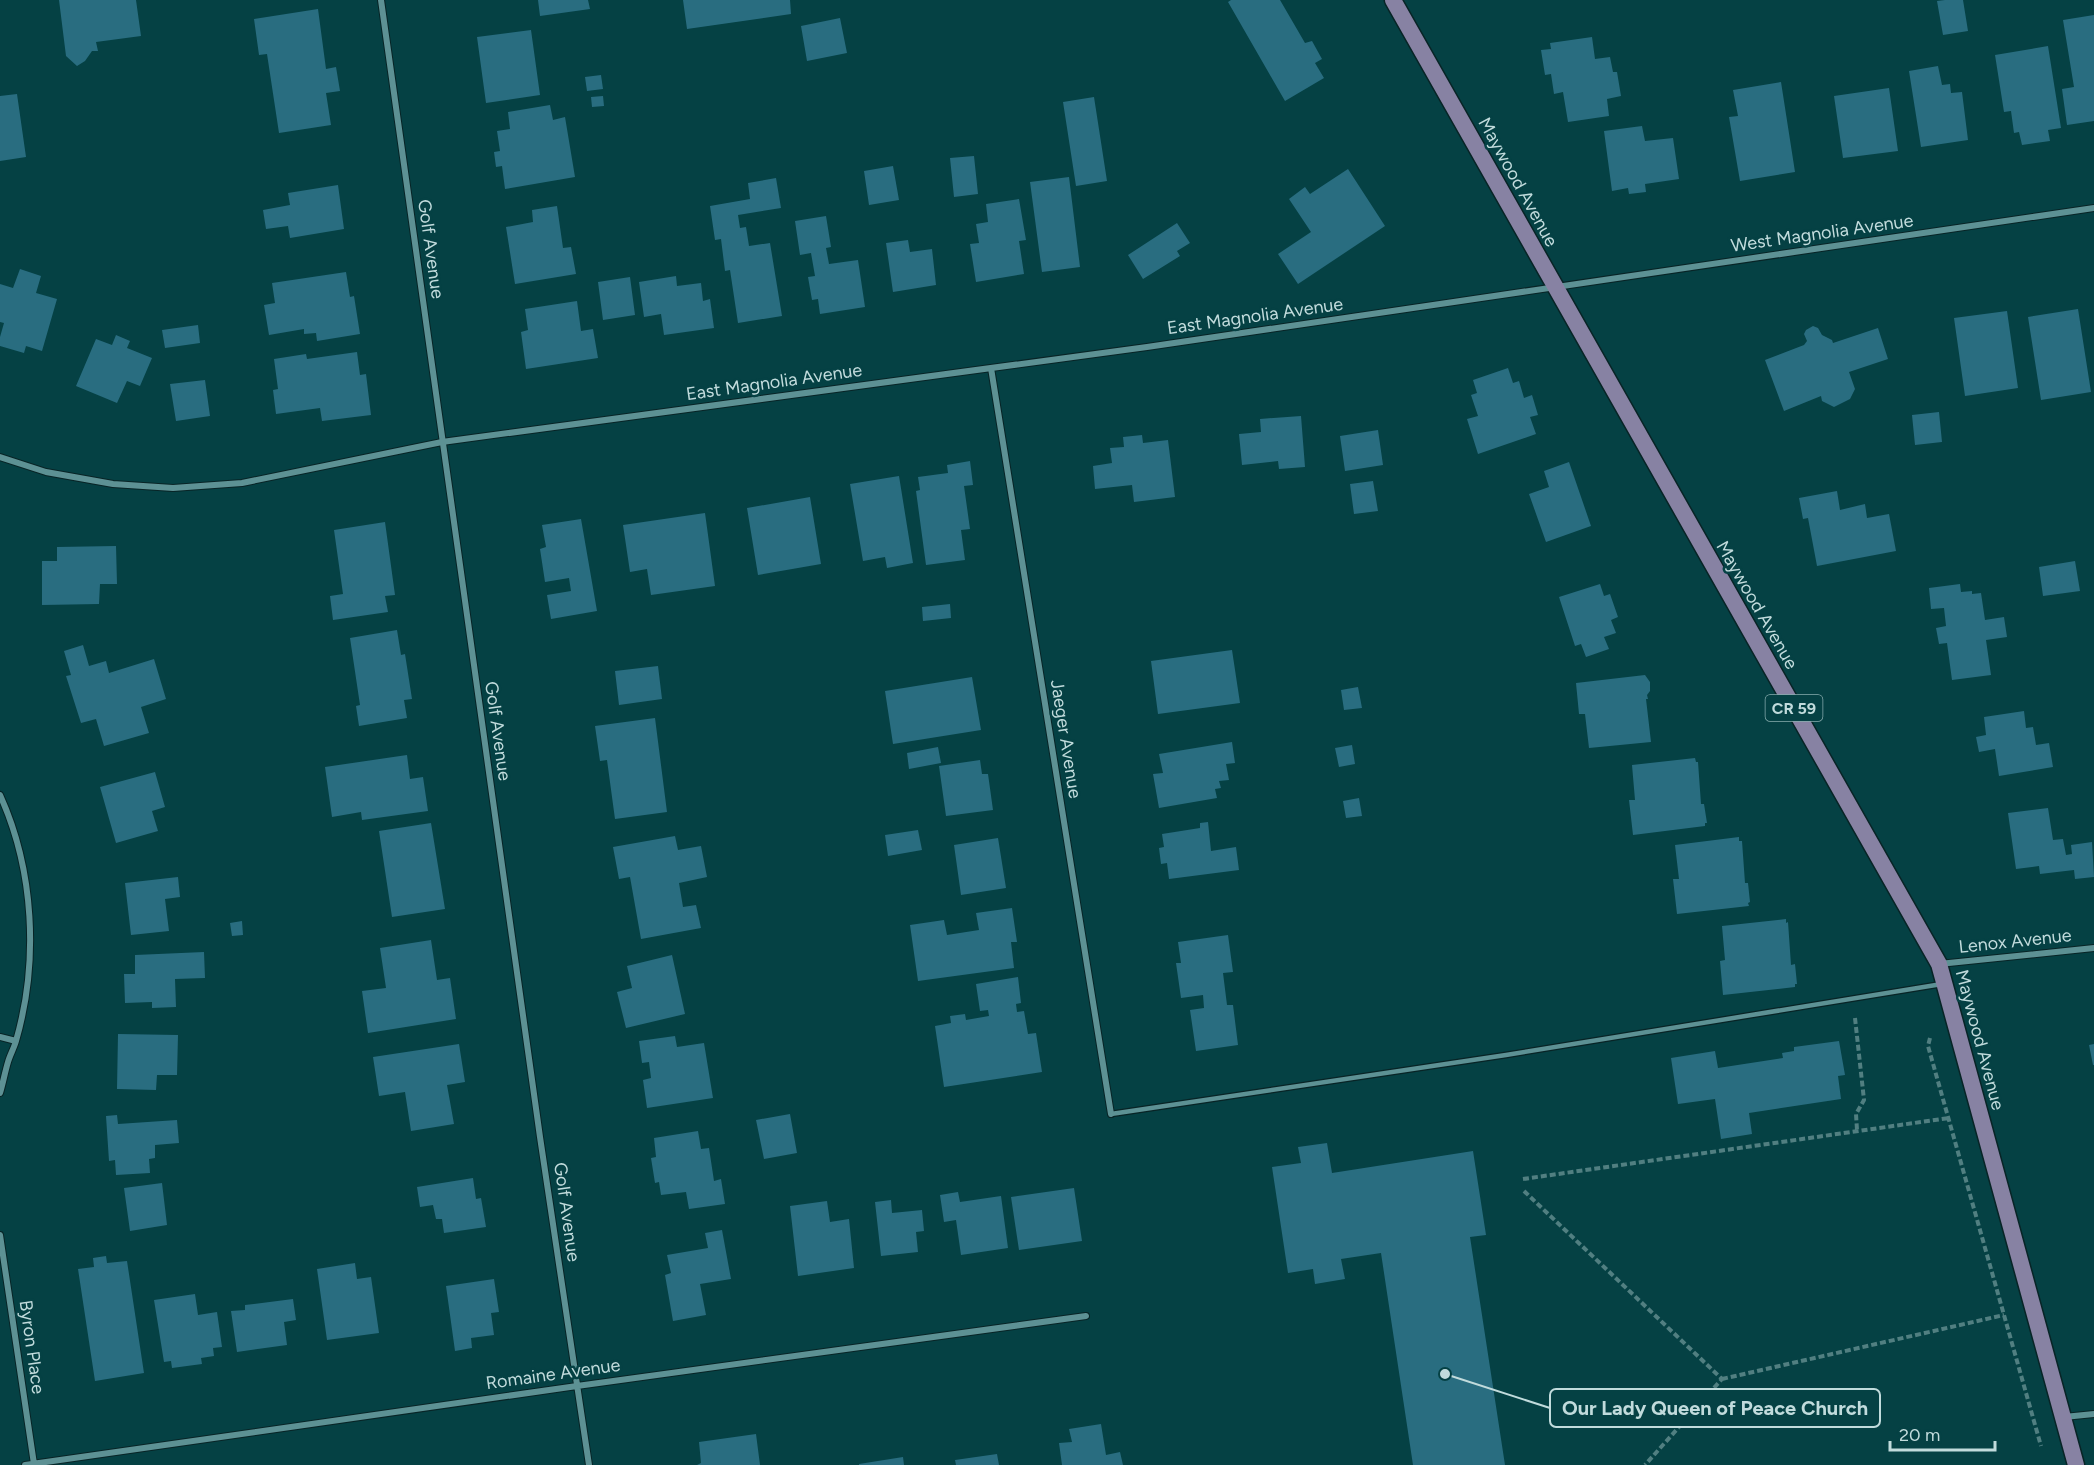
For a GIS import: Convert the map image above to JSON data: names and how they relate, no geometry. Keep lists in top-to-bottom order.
{
  "streets": {
    "main road": ["Maywood Avenue", "CR 59"],
    "street": [
      "West Magnolia Avenue",
      "Golf Avenue",
      "East Magnolia Avenue",
      "Jaeger Avenue",
      "Lenox Avenue",
      "Byron Place",
      "Romaine Avenue"
    ]
  },
  "crossings": [
    ["Maywood Avenue", "West Magnolia Avenue"],
    ["Maywood Avenue", "East Magnolia Avenue"],
    ["Maywood Avenue", "Lenox Avenue"],
    ["West Magnolia Avenue", "East Magnolia Avenue"],
    ["Golf Avenue", "East Magnolia Avenue"],
    ["Golf Avenue", "Romaine Avenue"],
    ["East Magnolia Avenue", "Jaeger Avenue"],
    ["Byron Place", "Romaine Avenue"]
  ],
  "places": ["Our Lady Queen of Peace Church"],
  "scale_bar": "20 m"
}
